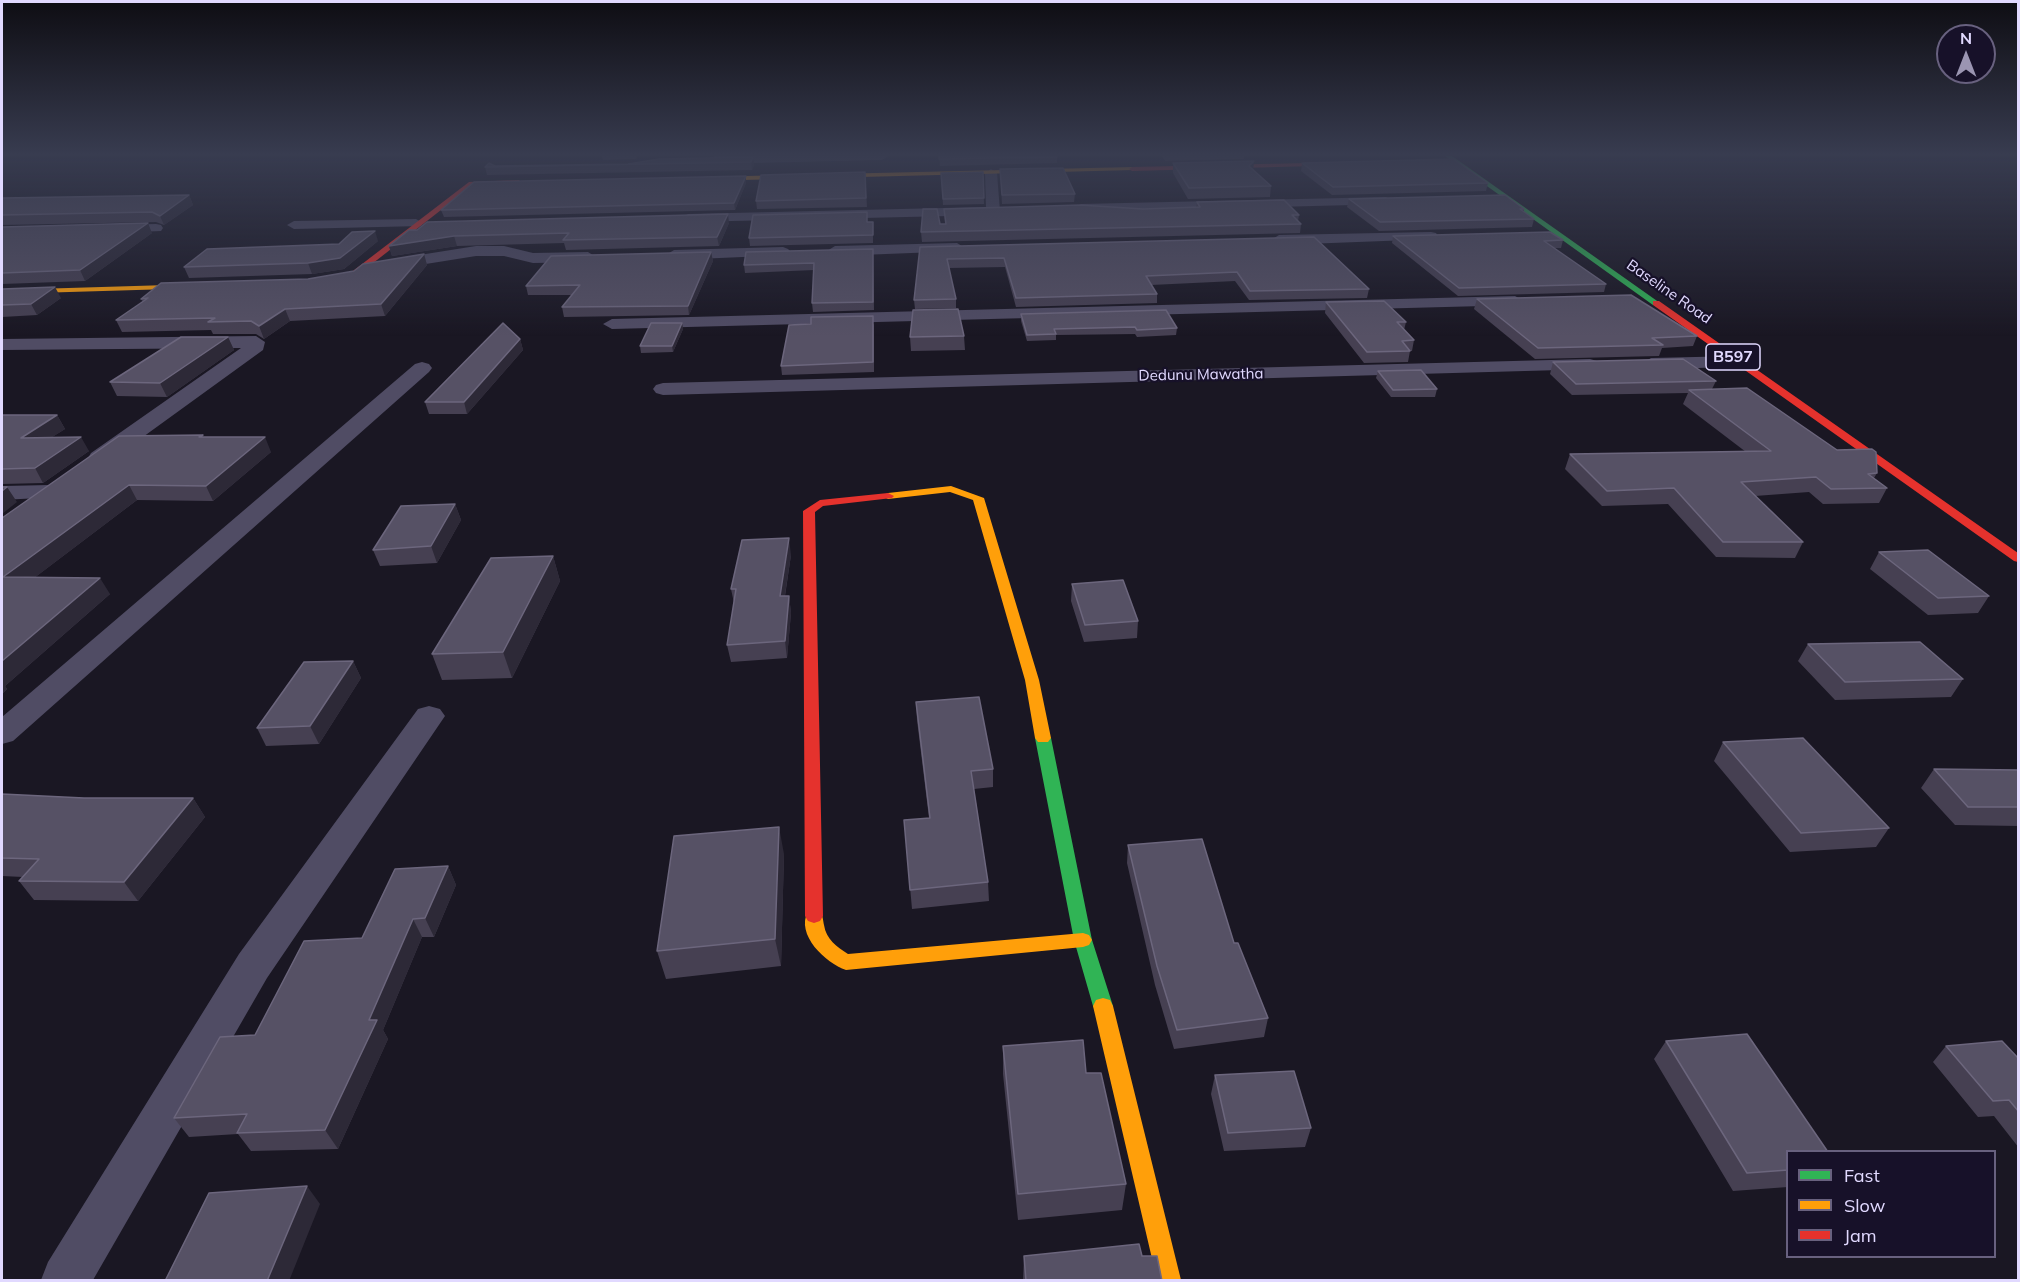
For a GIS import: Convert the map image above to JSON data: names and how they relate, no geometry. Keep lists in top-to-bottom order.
{
  "streets": {
    "street": ["Baseline Road", "B597", "Dedunu Mawatha"]
  },
  "legend": ["Fast", "Slow", "Jam"],
  "north": "top"
}
